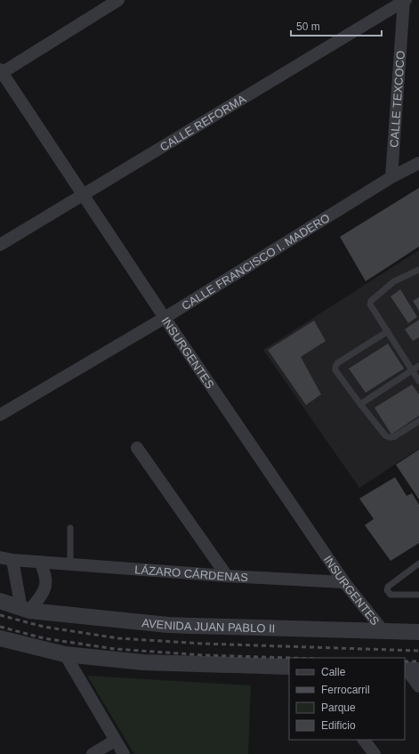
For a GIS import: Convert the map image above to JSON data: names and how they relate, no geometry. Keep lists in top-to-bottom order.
{
  "streets": {
    "street": [
      "CALLE TEXCOCO",
      "CALLE REFORMA",
      "CALLE FRANCISCO I. MADERO",
      "INSURGENTES",
      "LÁZARO CÁRDENAS",
      "AVENIDA JUAN PABLO II"
    ]
  },
  "crossings": [
    ["CALLE TEXCOCO", "CALLE REFORMA"],
    ["CALLE TEXCOCO", "CALLE FRANCISCO I. MADERO"],
    ["CALLE REFORMA", "INSURGENTES"],
    ["CALLE FRANCISCO I. MADERO", "INSURGENTES"],
    ["INSURGENTES", "LÁZARO CÁRDENAS"],
    ["INSURGENTES", "AVENIDA JUAN PABLO II"]
  ],
  "legend": [
    "Calle",
    "Ferrocarril",
    "Parque",
    "Edificio"
  ],
  "scale_bar": "50 m"
}
